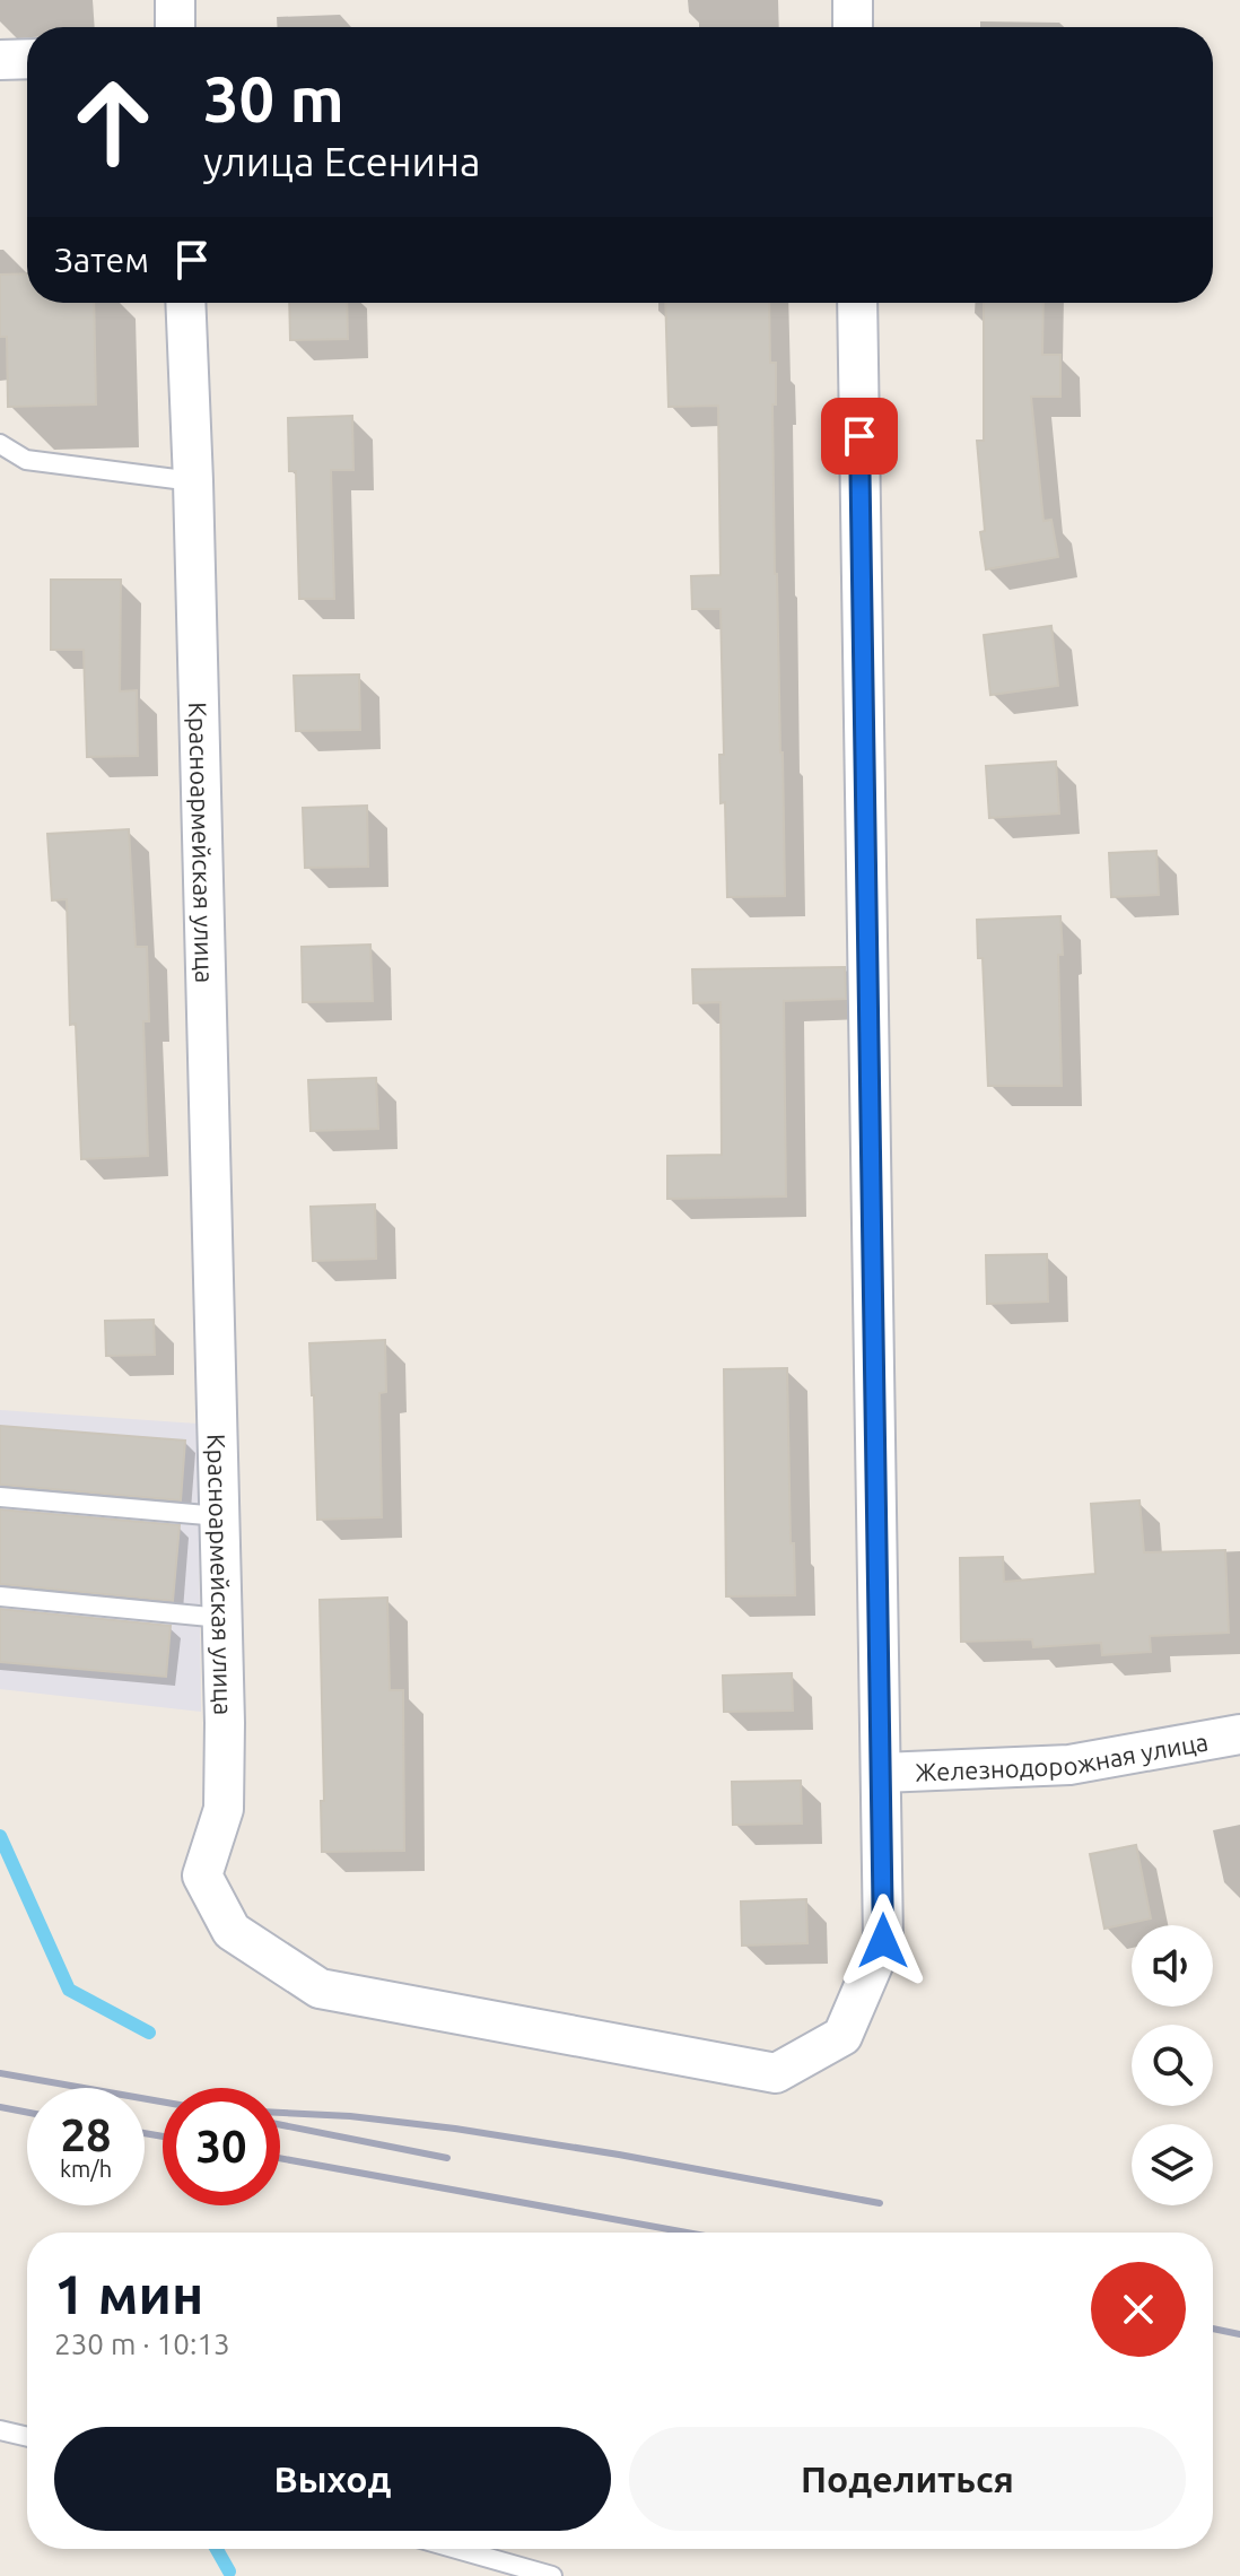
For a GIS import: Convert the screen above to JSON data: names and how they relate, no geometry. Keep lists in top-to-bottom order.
{
  "streets": {
    "street": ["Красноармейская улица", "Железнодорожная улица"]
  },
  "crossings": [
    ["Красноармейская улица", "Железнодорожная улица"]
  ],
  "page": {
    "turn": ["30 m", "улица Есенина"],
    "then": "Затем",
    "speed": "28 km/h",
    "limit": "30",
    "heading": ["1 мин", "230 m · 10:13"],
    "buttons": ["Выход", "Поделиться"]
  }
}
